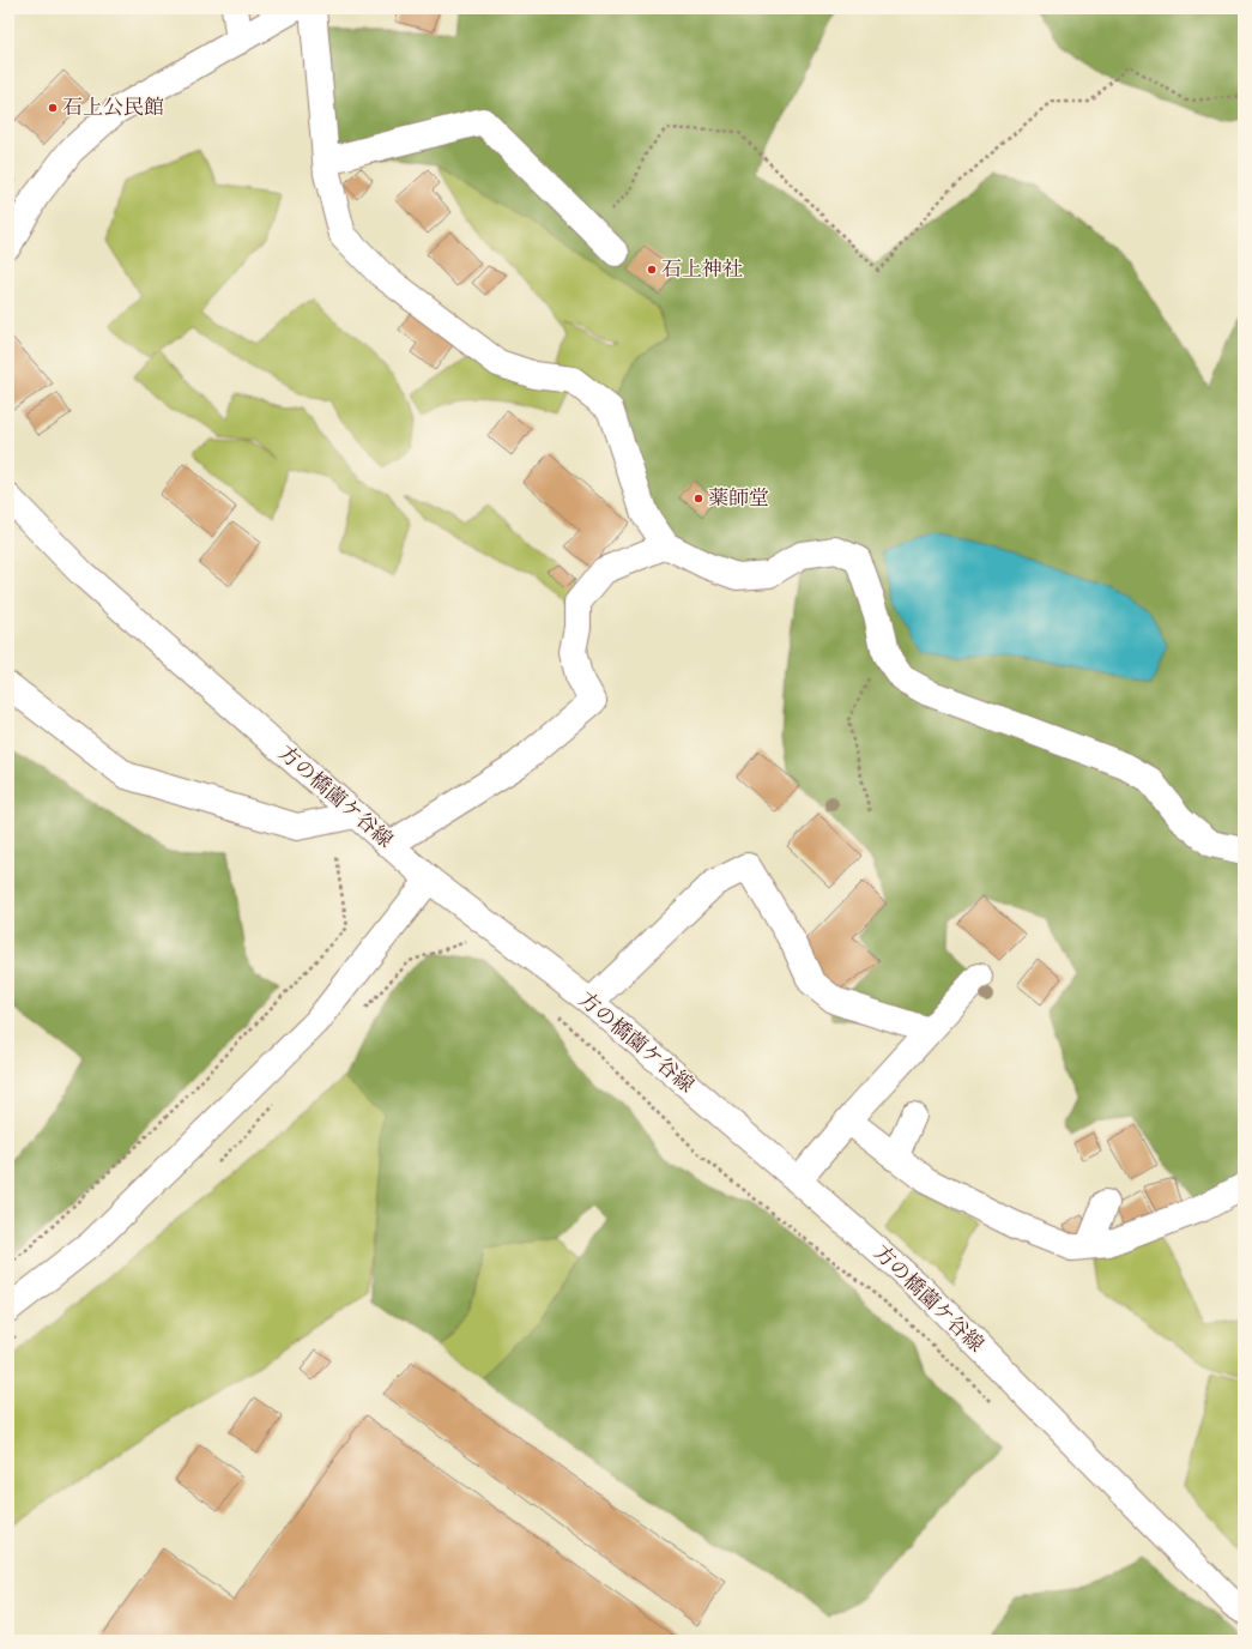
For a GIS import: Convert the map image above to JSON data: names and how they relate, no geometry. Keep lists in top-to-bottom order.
{
  "streets": {
    "street": ["方の橋薗ケ谷線"]
  },
  "places": ["石上公民館", "石上神社", "薬師堂"]
}
